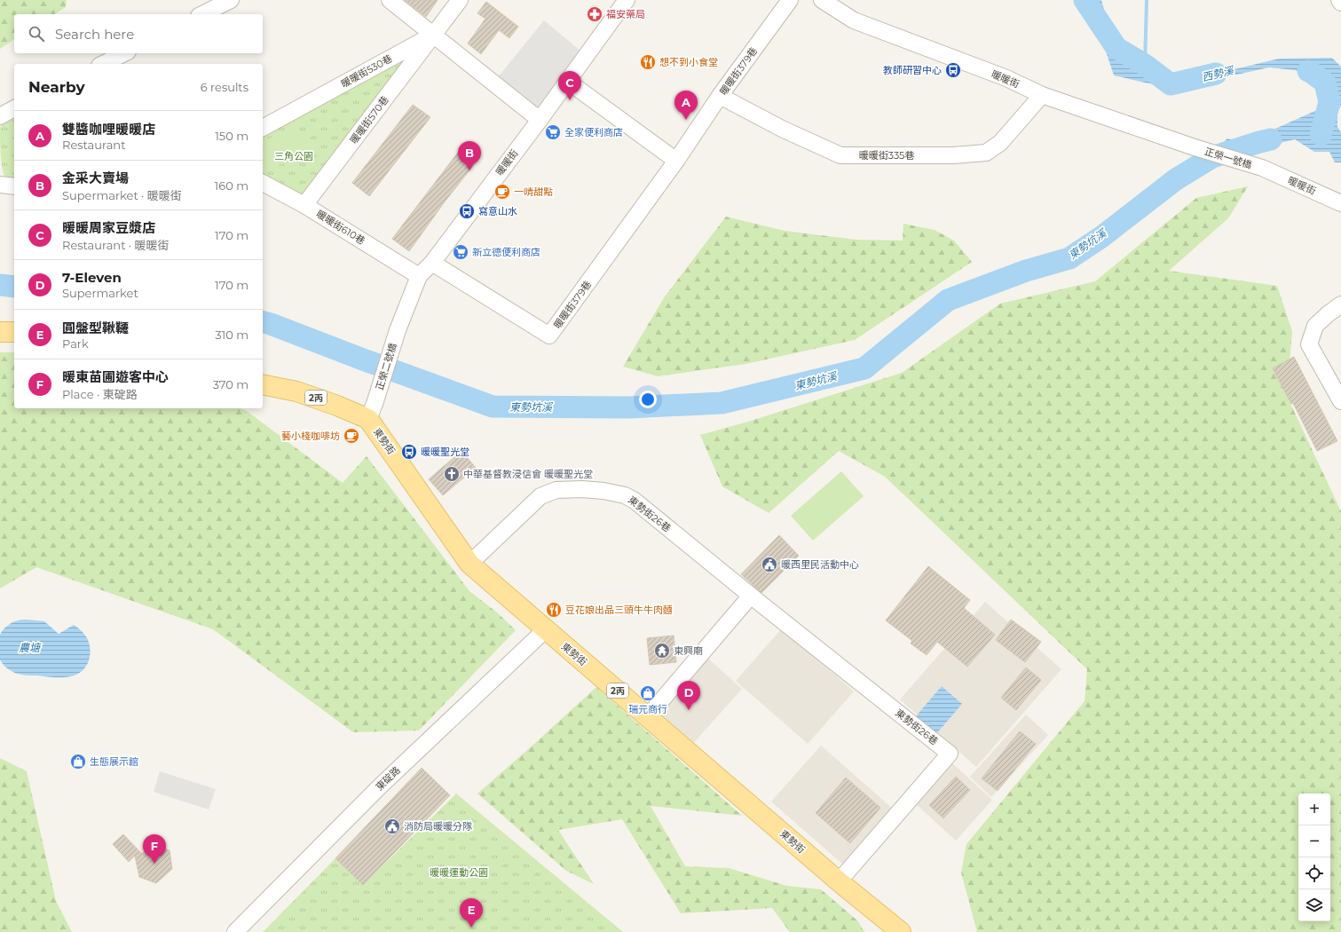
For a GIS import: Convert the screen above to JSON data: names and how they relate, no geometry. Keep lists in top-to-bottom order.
{
  "streets": {
    "main road": ["2丙", "東勢街"],
    "street": [
      "暖暖街530巷",
      "暖暖街379巷",
      "暖暖街",
      "暖暖街570巷",
      "暖暖街335巷",
      "正榮一號橋",
      "暖暖街610巷",
      "正榮二號橋",
      "東勢街26巷",
      "東碇路"
    ]
  },
  "crossings": [
    ["暖暖街530巷", "暖暖街570巷"],
    ["暖暖街379巷", "暖暖街"],
    ["暖暖街379巷", "暖暖街335巷"],
    ["暖暖街", "暖暖街335巷"],
    ["暖暖街", "正榮一號橋"],
    ["暖暖街", "暖暖街610巷"],
    ["暖暖街", "正榮二號橋"],
    ["暖暖街570巷", "暖暖街610巷"],
    ["正榮二號橋", "東勢街"],
    ["東勢街", "東勢街26巷"],
    ["東勢街", "東碇路"]
  ],
  "water": ["西勢溪", "東勢坑溪", "農塘"],
  "parks": ["三角公園", "暖暖運動公園"],
  "places": {
    "pharmacy": ["福安藥局"],
    "restaurant": ["想不到小食堂", "豆花娘出品三頭牛牛肉麵"],
    "bus stop": ["教師研習中心", "寫意山水", "暖暖聖光堂"],
    "supermarket": ["全家便利商店", "新立德便利商店"],
    "cafe": ["一晴甜點", "藝小棧咖啡坊"],
    "church": ["中華基督教浸信會 暖暖聖光堂"],
    "public building": ["暖西里民活動中心", "消防局暖暖分隊"],
    "temple": ["東興廟"],
    "shop": ["瑞元商行", "生態展示館"]
  },
  "page": {
    "search": "Search here",
    "heading": ["Nearby", "6 results"],
    "pins": [
      "C",
      "A",
      "B",
      "D",
      "F",
      "E"
    ],
    "list": [
      {
        "mark": "A",
        "name": "雙醬咖哩暖暖店",
        "note": "Restaurant",
        "value": "150 m"
      },
      {
        "mark": "B",
        "name": "金采大賣場",
        "note": "Supermarket · 暖暖街",
        "value": "160 m"
      },
      {
        "mark": "C",
        "name": "暖暖周家豆漿店",
        "note": "Restaurant · 暖暖街",
        "value": "170 m"
      },
      {
        "mark": "D",
        "name": "7-Eleven",
        "note": "Supermarket",
        "value": "170 m"
      },
      {
        "mark": "E",
        "name": "圓盤型鞦韆",
        "note": "Park",
        "value": "310 m"
      },
      {
        "mark": "F",
        "name": "暖東苗圃遊客中心",
        "note": "Place · 東碇路",
        "value": "370 m"
      }
    ],
    "map_buttons": ["+", "−"]
  }
}
